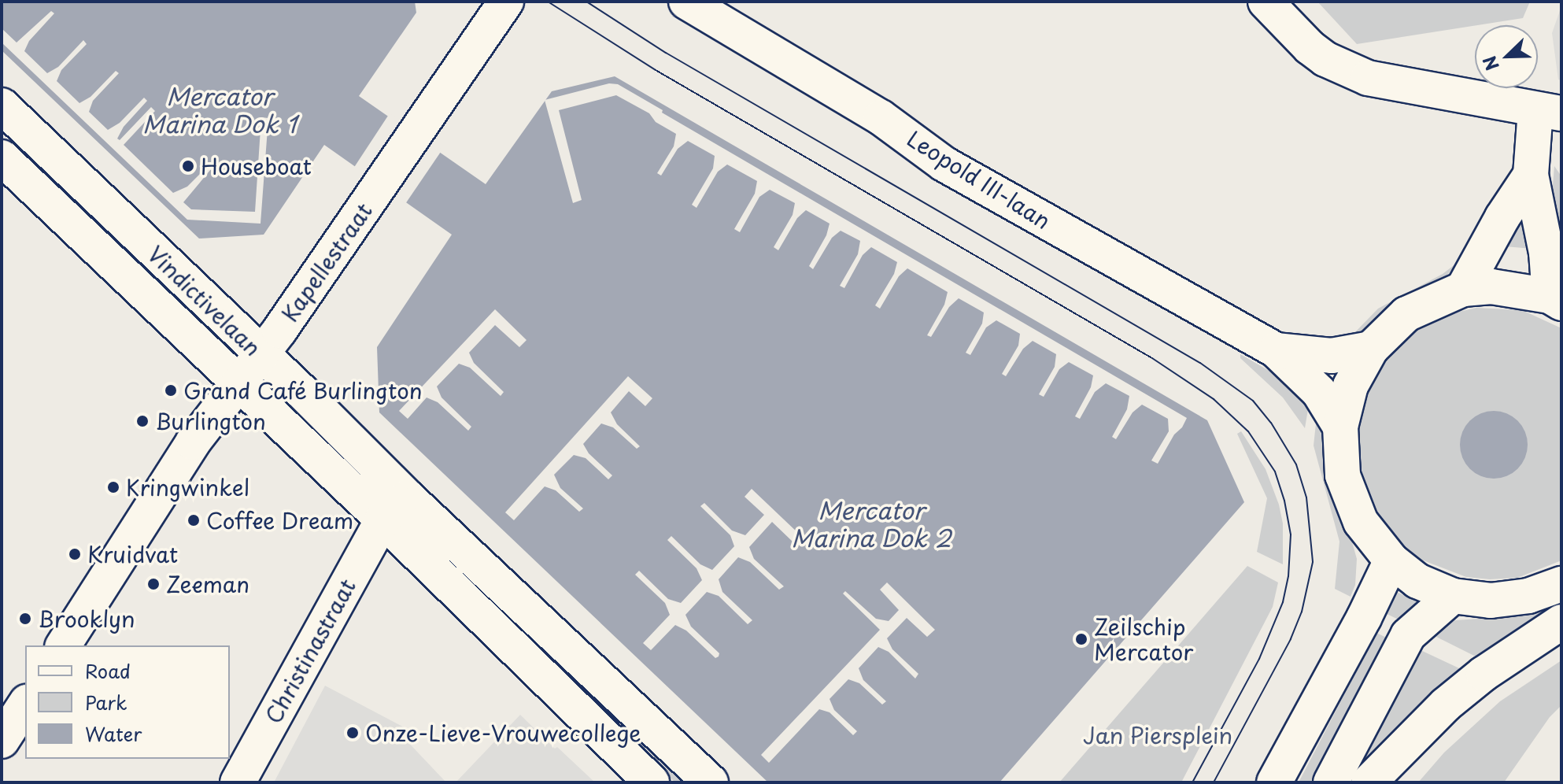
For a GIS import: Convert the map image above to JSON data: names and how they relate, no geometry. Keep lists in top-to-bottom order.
{
  "streets": {
    "street": [
      "Leopold III-laan",
      "Kapellestraat",
      "Vindictivelaan",
      "Christinastraat"
    ]
  },
  "crossings": [
    ["Kapellestraat", "Vindictivelaan"],
    ["Vindictivelaan", "Christinastraat"]
  ],
  "water": ["Mercator Marina Dok 1", "Mercator Marina Dok 2"],
  "parks": ["Jan Piersplein"],
  "places": [
    "Houseboat",
    "Grand Café Burlington",
    "Burlington",
    "Kringwinkel",
    "Coffee Dream",
    "Kruidvat",
    "Zeeman",
    "Brooklyn",
    "Zeilschip Mercator",
    "Onze-Lieve-Vrouwecollege"
  ],
  "legend": ["Road", "Park", "Water"],
  "north": "bottom left"
}
